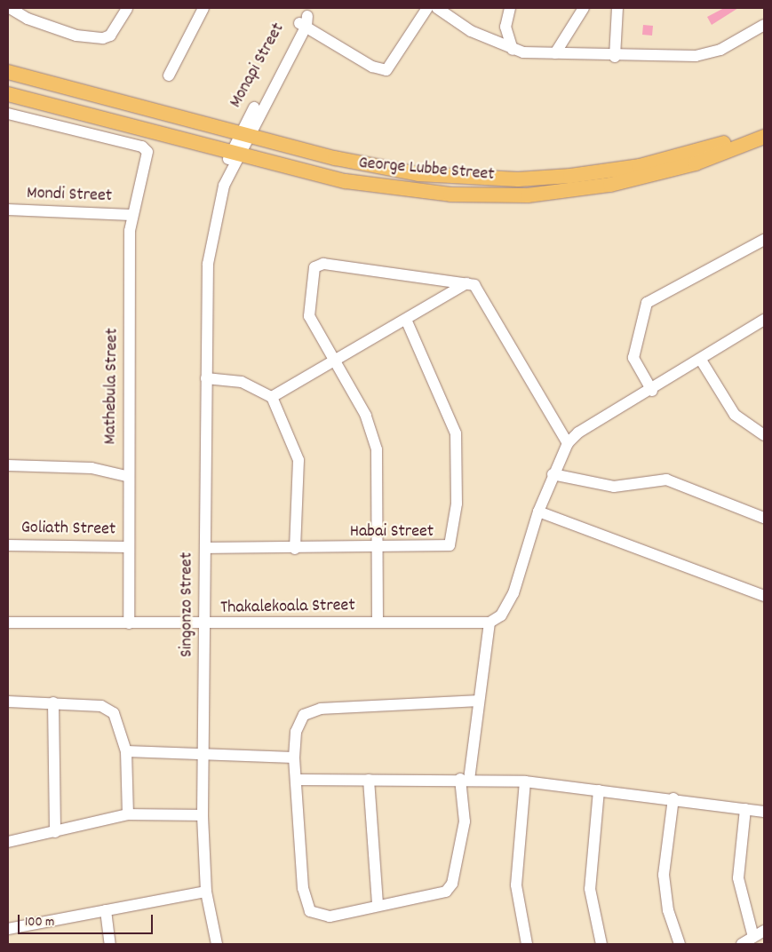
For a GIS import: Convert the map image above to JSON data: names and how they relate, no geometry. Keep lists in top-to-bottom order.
{
  "streets": {
    "main road": ["George Lubbe Street"],
    "street": [
      "Monapi Street",
      "Mondi Street",
      "Mathebula Street",
      "Goliath Street",
      "Habai Street",
      "Singonzo Street",
      "Thakalekoala Street"
    ]
  },
  "crossings": [
    ["Monapi Street", "George Lubbe Street"],
    ["Monapi Street", "Singonzo Street"],
    ["George Lubbe Street", "Singonzo Street"],
    ["Mondi Street", "Mathebula Street"],
    ["Mathebula Street", "Goliath Street"],
    ["Mathebula Street", "Thakalekoala Street"],
    ["Habai Street", "Singonzo Street"],
    ["Singonzo Street", "Thakalekoala Street"]
  ],
  "scale_bar": "100 m"
}
